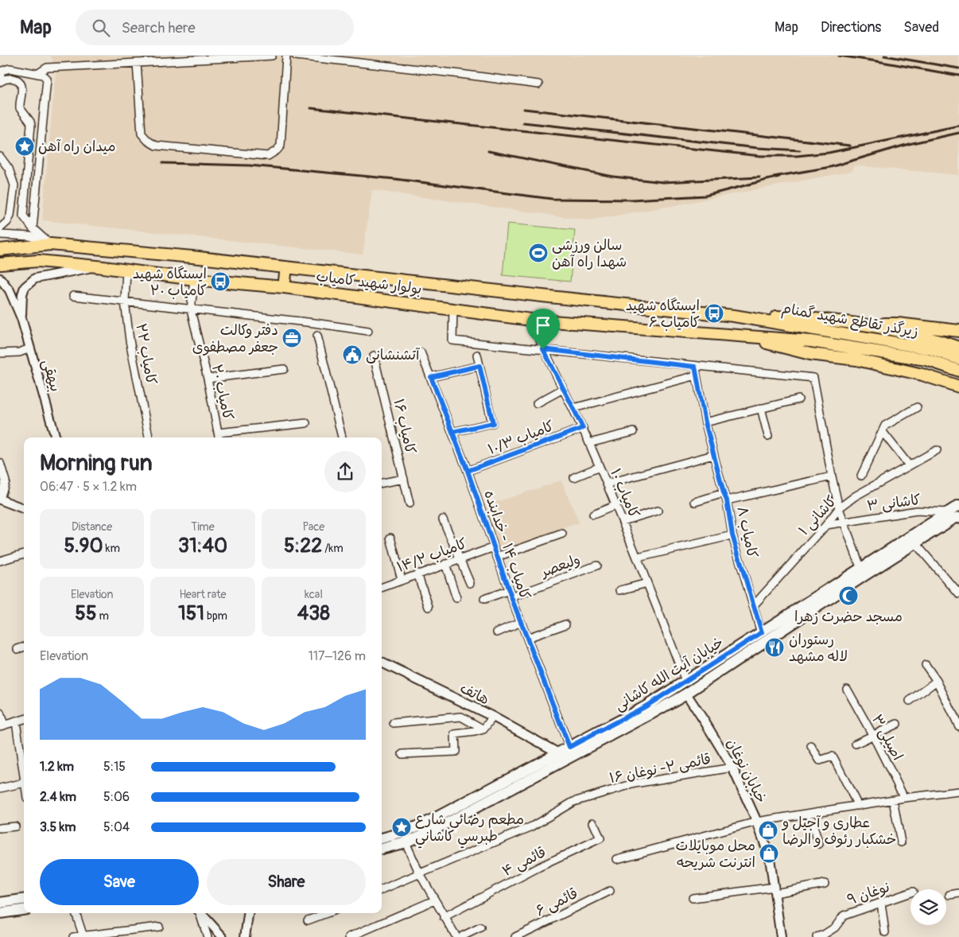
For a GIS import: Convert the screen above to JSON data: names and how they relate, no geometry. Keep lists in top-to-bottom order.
{
  "streets": {
    "main road": ["بولوار شهید کامیاب", "زیرگذر تقاطع شهید گمنام", "خیابان آیت الله کاشانی"],
    "street": [
      "کامیاب ۲۲",
      "بیهقی",
      "کامیاب ۲۰",
      "کامیاب ۱۶",
      "کامیاب ۱۰/۳",
      "کامیاب ۱۰",
      "کاشانی ۳",
      "کاشانی ۱",
      "کامیاب ۸",
      "کامیاب ۱۴ - خدابنده",
      "کامیاب ۱۴/۲",
      "ولیعصر",
      "هاتف",
      "اصیلی ۳",
      "قائمی ۲- نوغان ۱۶",
      "خیابان نوغان",
      "قائمی ۴",
      "نوغان ۹",
      "قائمی ۶"
    ]
  },
  "crossings": [
    ["بولوار شهید کامیاب", "زیرگذر تقاطع شهید گمنام"],
    ["بولوار شهید کامیاب", "کامیاب ۲۲"],
    ["بولوار شهید کامیاب", "کامیاب ۲۰"],
    ["بولوار شهید کامیاب", "کامیاب ۱۰"],
    ["کامیاب ۱۰/۳", "کامیاب ۱۰"],
    ["کامیاب ۱۰/۳", "کامیاب ۱۴ - خدابنده"],
    ["کامیاب ۱۰", "خیابان آیت الله کاشانی"],
    ["کاشانی ۳", "کاشانی ۱"],
    ["کاشانی ۳", "خیابان آیت الله کاشانی"],
    ["کاشانی ۱", "کامیاب ۸"],
    ["کامیاب ۸", "خیابان آیت الله کاشانی"],
    ["کامیاب ۱۴ - خدابنده", "کامیاب ۱۴/۲"],
    ["کامیاب ۱۴ - خدابنده", "ولیعصر"],
    ["کامیاب ۱۴ - خدابنده", "خیابان آیت الله کاشانی"],
    ["خیابان آیت الله کاشانی", "هاتف"],
    ["خیابان آیت الله کاشانی", "خیابان نوغان"],
    ["قائمی ۲- نوغان ۱۶", "خیابان نوغان"]
  ],
  "places": {
    "place": ["میدان راه آهن", "مطعم رضائي شارع طبرسي كاشاني"],
    "sports": ["سالن ورزشی شهدا راه آهن"],
    "bus stop": ["ایستگاه شهید کامیاب ۲۰", "ایستگاه شهید کامیاب ۶"],
    "office": ["دفتر وکالت جعفر مصطفوی"],
    "public building": ["آتشنشانی"],
    "mosque": ["مسجد حضرت زهرا"],
    "restaurant": ["رستوران لاله مشهد"],
    "shop": ["عطاری و آجیل و خشکبار رئوف و الرضا", "محل موبايلات انترنت شريحه"]
  },
  "page": {
    "header": "Map",
    "search": "Search here",
    "nav": ["Map", "Directions", "Saved"],
    "heading": ["Morning run", "06:47 · 5 × 1.2 km"],
    "stats": [
      ["Distance", "5.90 km"],
      ["Time", "31:40"],
      ["Pace", "5:22 /km"],
      ["Elevation", "55 m"],
      ["Heart rate", "151 bpm"],
      ["kcal", "438"]
    ],
    "chart": ["Elevation", "117–126 m"],
    "list": [
      {
        "name": "1.2 km",
        "note": "5:15"
      },
      {
        "name": "2.4 km",
        "note": "5:06"
      },
      {
        "name": "3.5 km",
        "note": "5:04"
      }
    ],
    "buttons": ["Save", "Share"]
  }
}
